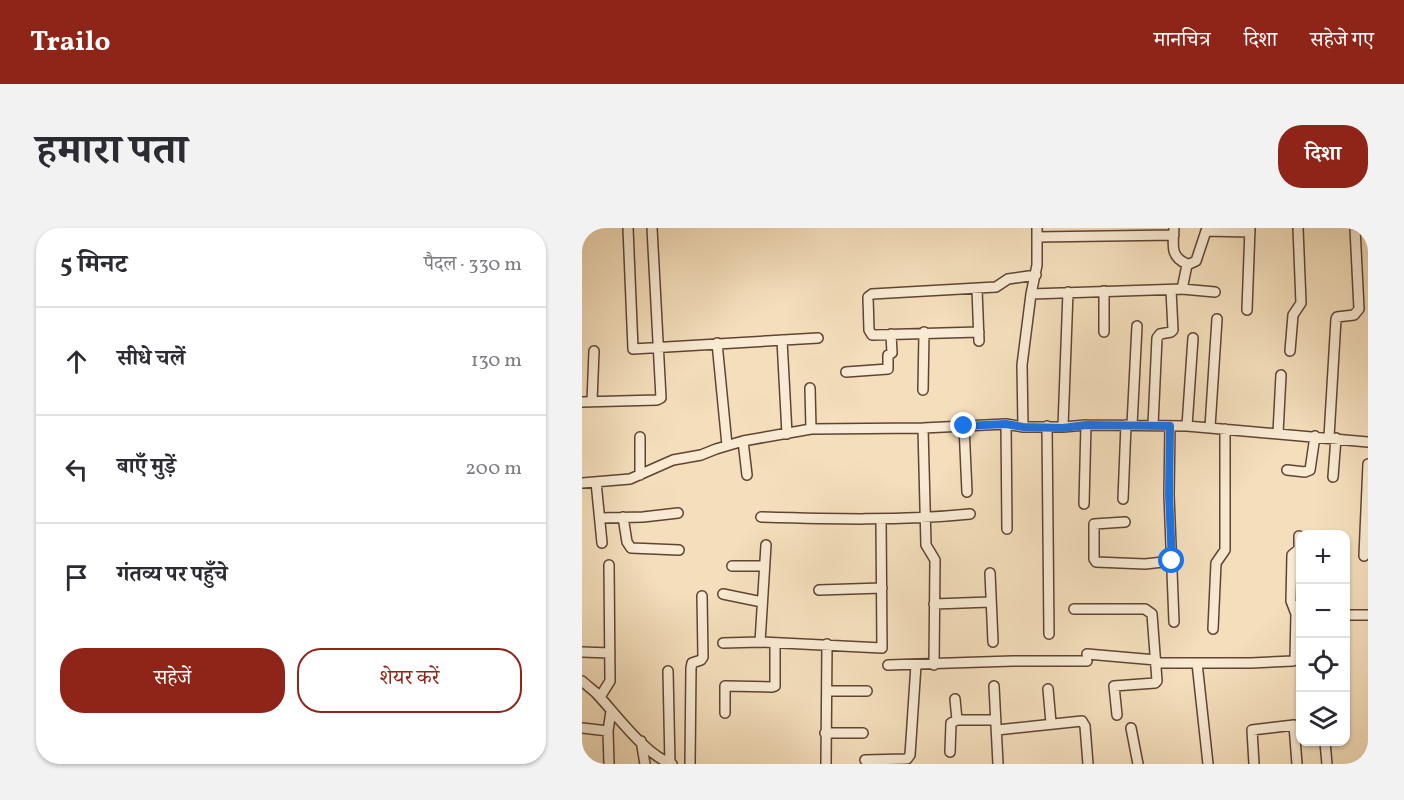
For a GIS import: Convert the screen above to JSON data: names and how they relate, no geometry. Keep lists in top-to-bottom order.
{
  "page": {
    "header": "Trailo",
    "nav": ["मानचित्र", "दिशा", "सहेजे गए"],
    "title": "हमारा पता",
    "buttons": [
      "दिशा",
      ["सहेजें", "शेयर करें"]
    ],
    "heading": ["5 मिनट", "पैदल · 330 m"],
    "list": [
      ["सीधे चलें", "130 m"],
      ["बाएँ मुड़ें", "200 m"],
      "गंतव्य पर पहुँचे"
    ],
    "map_buttons": ["+", "−"]
  }
}
